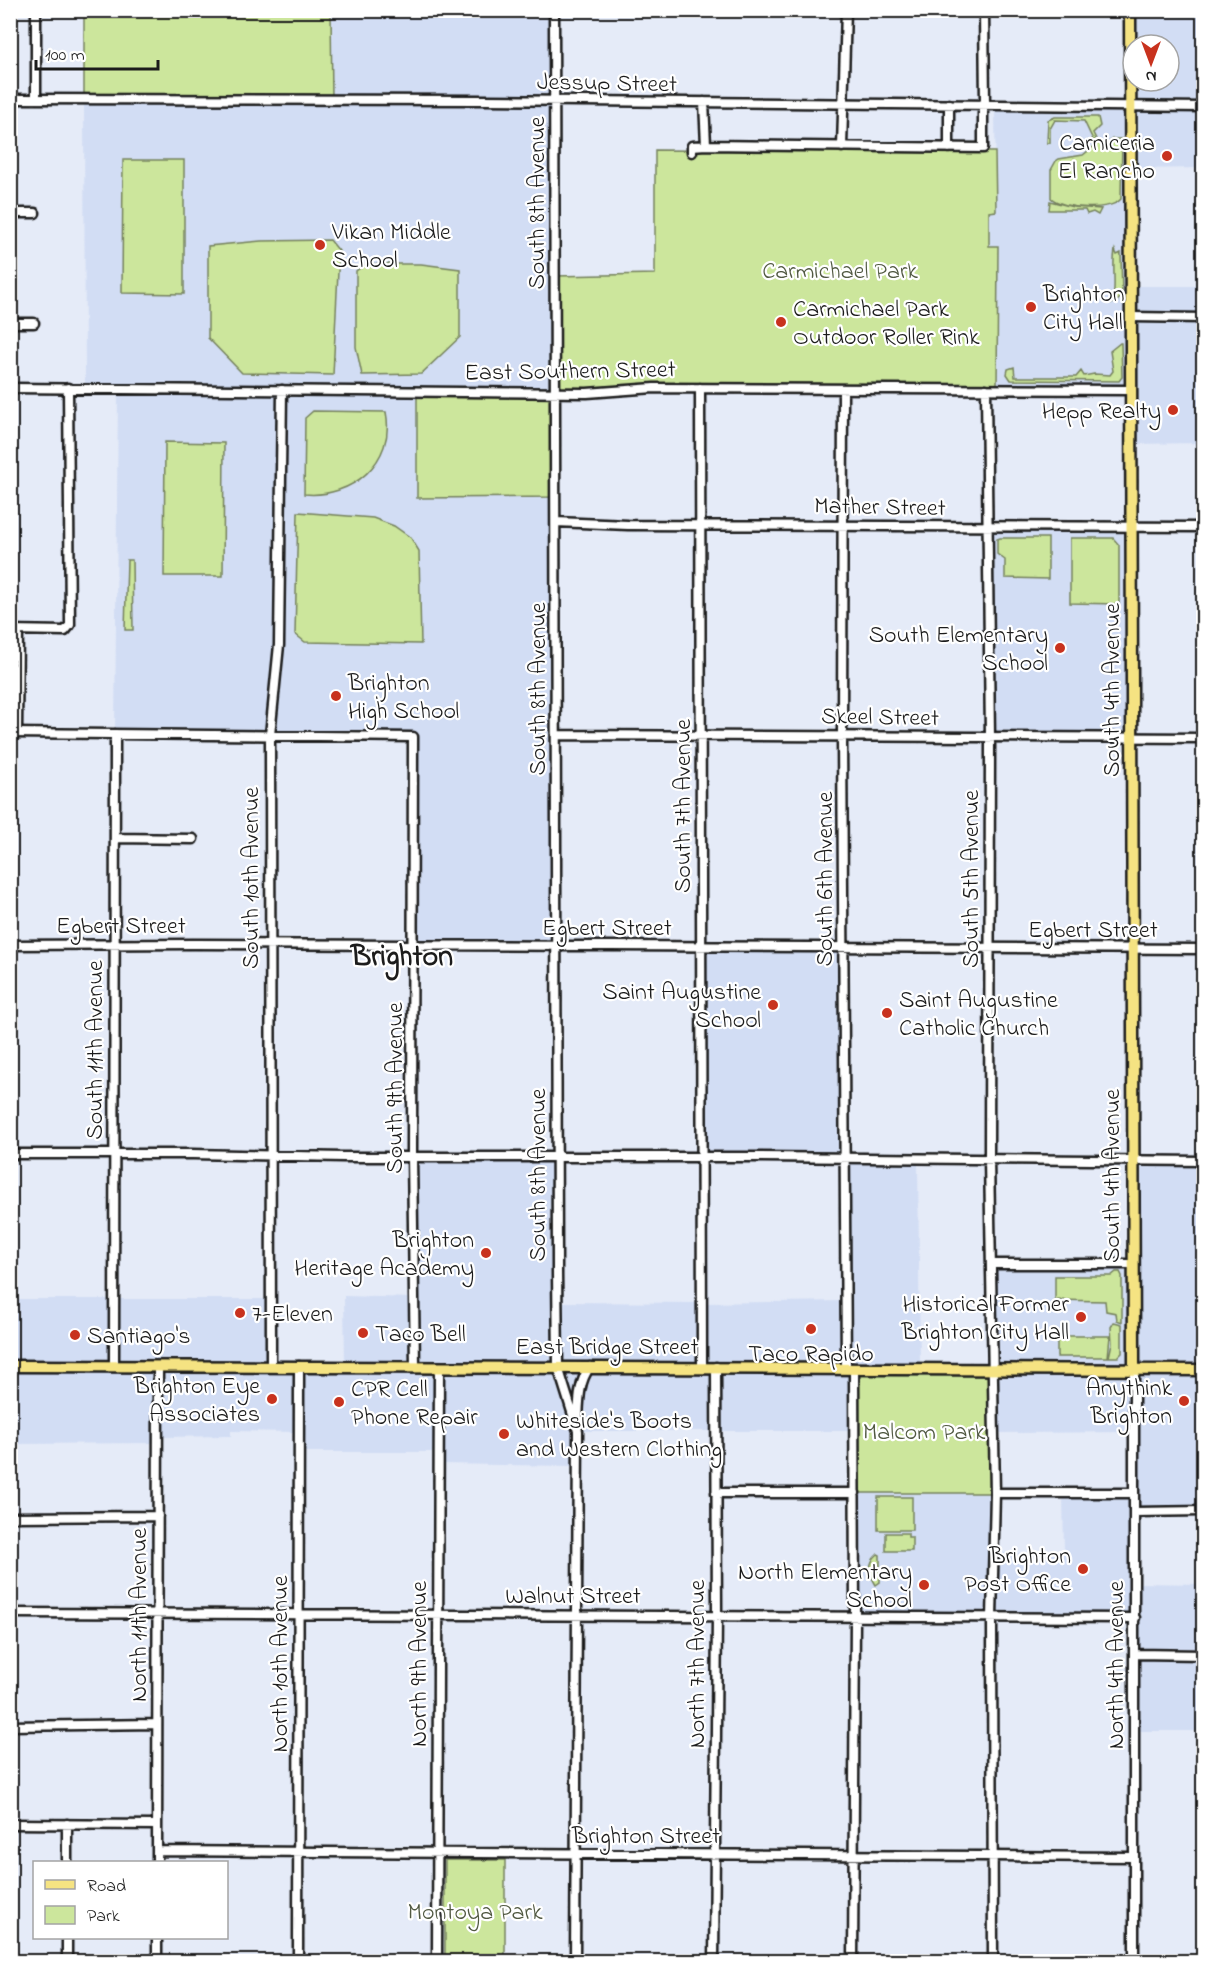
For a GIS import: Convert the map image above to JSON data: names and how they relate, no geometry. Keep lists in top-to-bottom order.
{
  "streets": {
    "main road": ["South 4th Avenue", "East Bridge Street"],
    "street": [
      "Jessup Street",
      "South 8th Avenue",
      "East Southern Street",
      "Mather Street",
      "Skeel Street",
      "South 7th Avenue",
      "South 10th Avenue",
      "South 6th Avenue",
      "South 5th Avenue",
      "Egbert Street",
      "South 11th Avenue",
      "South 9th Avenue",
      "Walnut Street",
      "North 11th Avenue",
      "North 10th Avenue",
      "North 9th Avenue",
      "North 7th Avenue",
      "North 4th Avenue",
      "Brighton Street"
    ]
  },
  "crossings": [
    ["Jessup Street", "South 8th Avenue"],
    ["Jessup Street", "South 4th Avenue"],
    ["South 8th Avenue", "East Southern Street"],
    ["South 8th Avenue", "Mather Street"],
    ["South 8th Avenue", "Skeel Street"],
    ["South 8th Avenue", "Egbert Street"],
    ["South 8th Avenue", "East Bridge Street"],
    ["East Southern Street", "South 4th Avenue"],
    ["East Southern Street", "South 7th Avenue"],
    ["East Southern Street", "South 10th Avenue"],
    ["East Southern Street", "South 6th Avenue"],
    ["East Southern Street", "South 5th Avenue"],
    ["Mather Street", "South 4th Avenue"],
    ["Mather Street", "South 7th Avenue"],
    ["Mather Street", "South 6th Avenue"],
    ["Mather Street", "South 5th Avenue"],
    ["South 4th Avenue", "Skeel Street"],
    ["South 4th Avenue", "Egbert Street"],
    ["South 4th Avenue", "East Bridge Street"],
    ["South 4th Avenue", "North 4th Avenue"],
    ["Skeel Street", "South 7th Avenue"],
    ["Skeel Street", "South 6th Avenue"],
    ["Skeel Street", "South 5th Avenue"],
    ["South 7th Avenue", "Egbert Street"],
    ["South 7th Avenue", "East Bridge Street"],
    ["South 10th Avenue", "Egbert Street"],
    ["South 10th Avenue", "South 9th Avenue"],
    ["South 10th Avenue", "East Bridge Street"],
    ["South 6th Avenue", "Egbert Street"],
    ["South 6th Avenue", "East Bridge Street"],
    ["South 6th Avenue", "Walnut Street"],
    ["South 6th Avenue", "Brighton Street"],
    ["South 5th Avenue", "Egbert Street"],
    ["South 5th Avenue", "East Bridge Street"],
    ["South 5th Avenue", "Walnut Street"],
    ["South 5th Avenue", "Brighton Street"],
    ["Egbert Street", "South 11th Avenue"],
    ["Egbert Street", "South 9th Avenue"],
    ["South 11th Avenue", "East Bridge Street"],
    ["South 9th Avenue", "East Bridge Street"],
    ["East Bridge Street", "North 11th Avenue"],
    ["East Bridge Street", "North 10th Avenue"],
    ["East Bridge Street", "North 9th Avenue"],
    ["East Bridge Street", "North 7th Avenue"],
    ["East Bridge Street", "North 4th Avenue"],
    ["Walnut Street", "North 11th Avenue"],
    ["Walnut Street", "North 10th Avenue"],
    ["Walnut Street", "North 9th Avenue"],
    ["Walnut Street", "North 7th Avenue"],
    ["Walnut Street", "North 4th Avenue"],
    ["North 11th Avenue", "Brighton Street"],
    ["North 10th Avenue", "Brighton Street"],
    ["North 9th Avenue", "Brighton Street"],
    ["North 7th Avenue", "Brighton Street"],
    ["North 4th Avenue", "Brighton Street"]
  ],
  "districts": ["Brighton"],
  "parks": ["Carmichael Park", "Malcom Park", "Montoya Park"],
  "places": [
    "Carniceria El Rancho",
    "Vikan Middle School",
    "Brighton City Hall",
    "Carmichael Park Outdoor Roller Rink",
    "Hepp Realty",
    "South Elementary School",
    "Brighton High School",
    "Saint Augustine School",
    "Saint Augustine Catholic Church",
    "Brighton Heritage Academy",
    "7-Eleven",
    "Historical Former Brighton City Hall",
    "Taco Rapido",
    "Taco Bell",
    "Santiago's",
    "Brighton Eye Associates",
    "Anythink Brighton",
    "CPR Cell Phone Repair",
    "Whiteside's Boots and Western Clothing",
    "Brighton Post Office",
    "North Elementary School"
  ],
  "legend": ["Road", "Park"],
  "scale_bar": "100 m",
  "north": "bottom"
}
